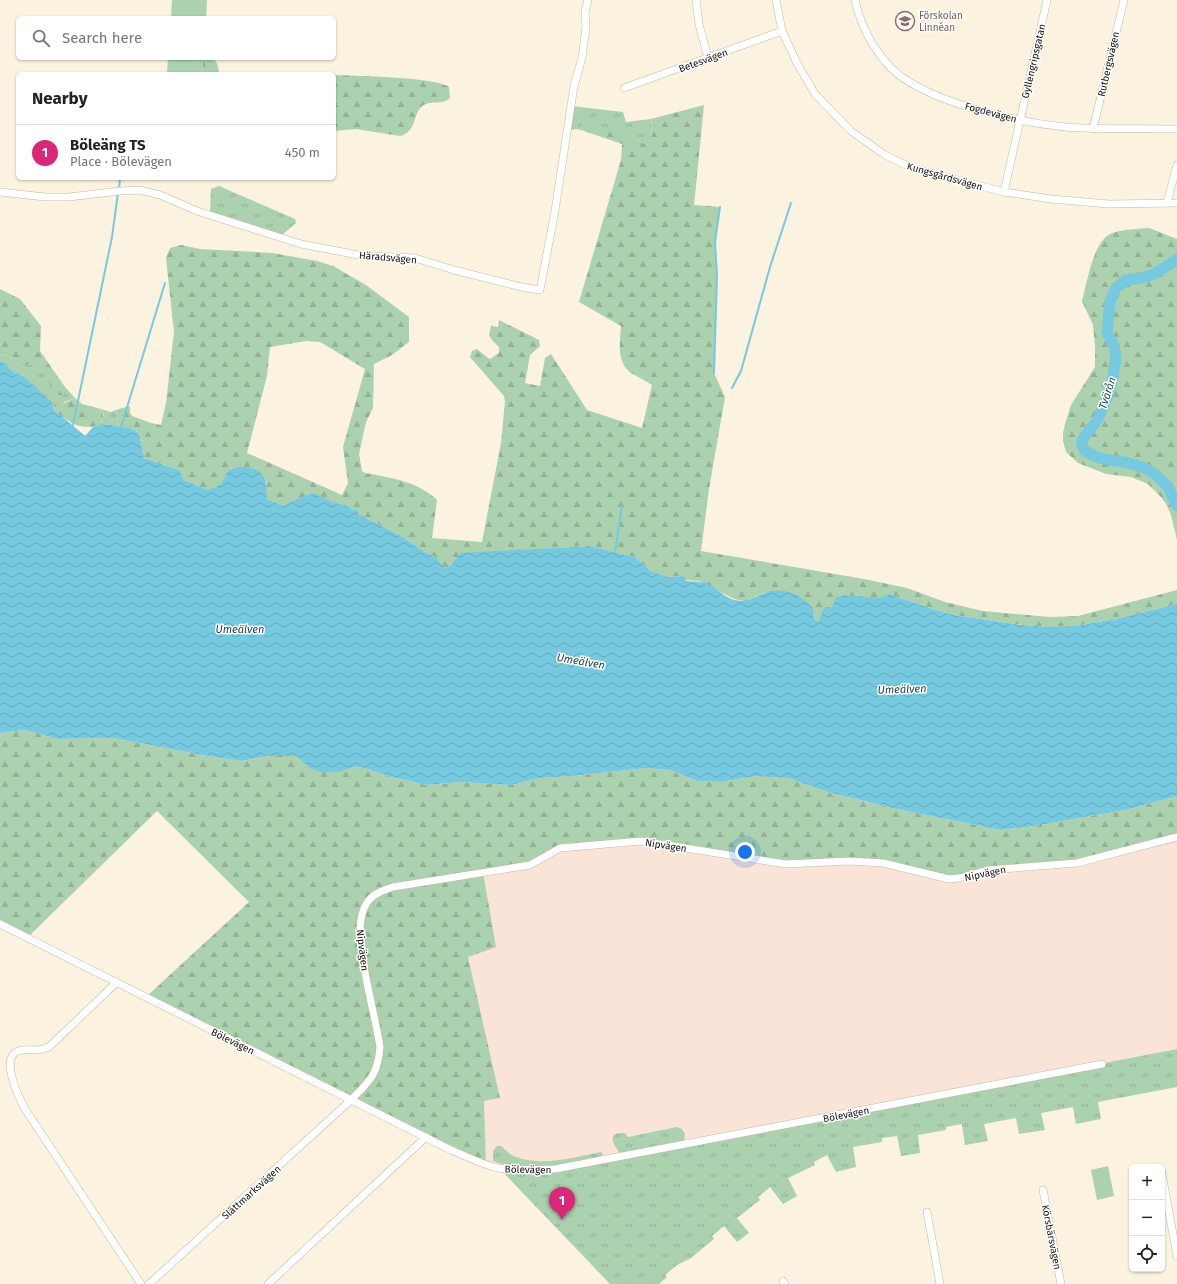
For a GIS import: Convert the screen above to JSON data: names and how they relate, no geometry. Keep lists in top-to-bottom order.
{
  "streets": {
    "street": [
      "Betesvägen",
      "Gyllengripsgatan",
      "Rutbergsvägen",
      "Fogdevägen",
      "Kungsgårdsvägen",
      "Häradsvägen",
      "Nipvägen",
      "Bölevägen",
      "Slättmarksvägen",
      "Körsbärsvägen"
    ]
  },
  "crossings": [
    ["Betesvägen", "Kungsgårdsvägen"],
    ["Gyllengripsgatan", "Fogdevägen"],
    ["Gyllengripsgatan", "Kungsgårdsvägen"],
    ["Rutbergsvägen", "Fogdevägen"],
    ["Nipvägen", "Bölevägen"],
    ["Nipvägen", "Slättmarksvägen"],
    ["Bölevägen", "Slättmarksvägen"]
  ],
  "water": ["Tvärån", "Umeälven"],
  "places": {
    "school or university": ["Förskolan Linnéan"]
  },
  "page": {
    "search": "Search here",
    "heading": "Nearby",
    "list": [
      {
        "mark": "1",
        "name": "Böleäng TS",
        "note": "Place · Bölevägen",
        "value": "450 m"
      }
    ],
    "map_buttons": ["+", "−"],
    "pins": "1"
  }
}
